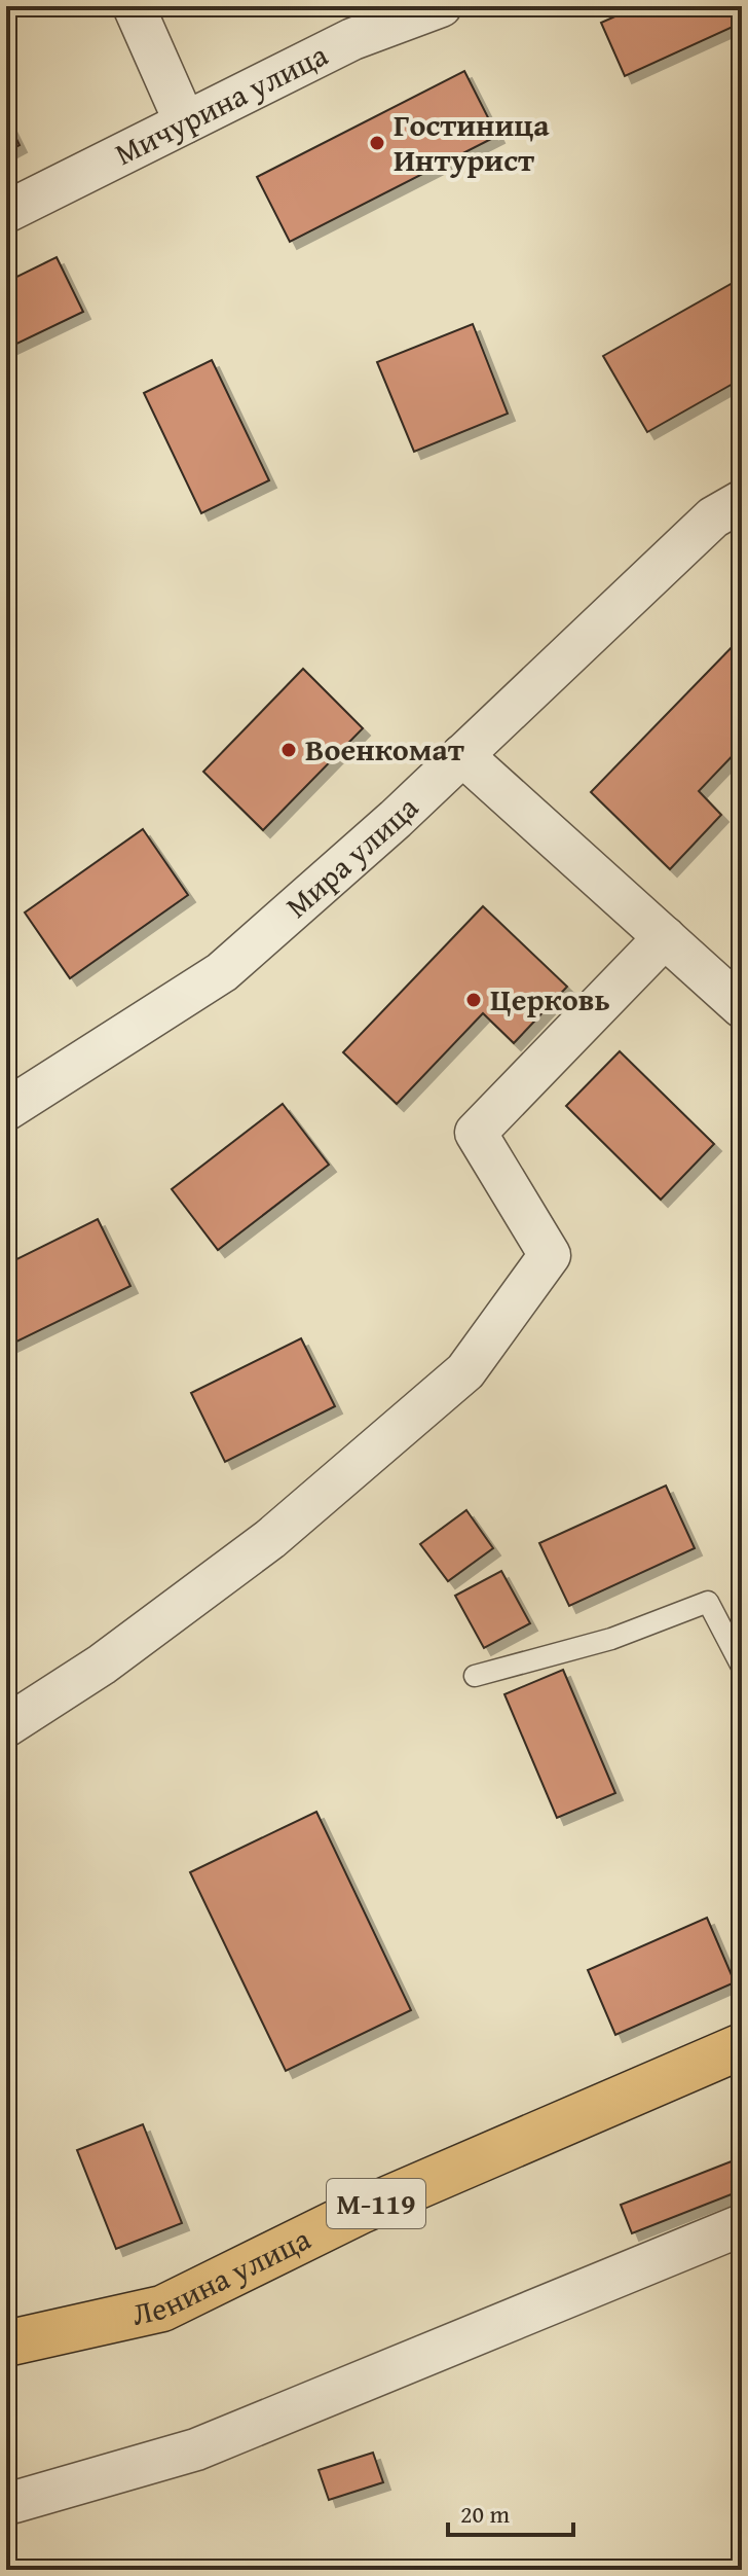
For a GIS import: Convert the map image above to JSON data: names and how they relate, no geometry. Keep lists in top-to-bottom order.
{
  "streets": {
    "main road": ["М-119", "Ленина улица"],
    "street": ["Мичурина улица", "Мира улица"]
  },
  "places": ["Гостиница Интурист", "Военкомат", "Церковь"],
  "scale_bar": "20 m"
}
